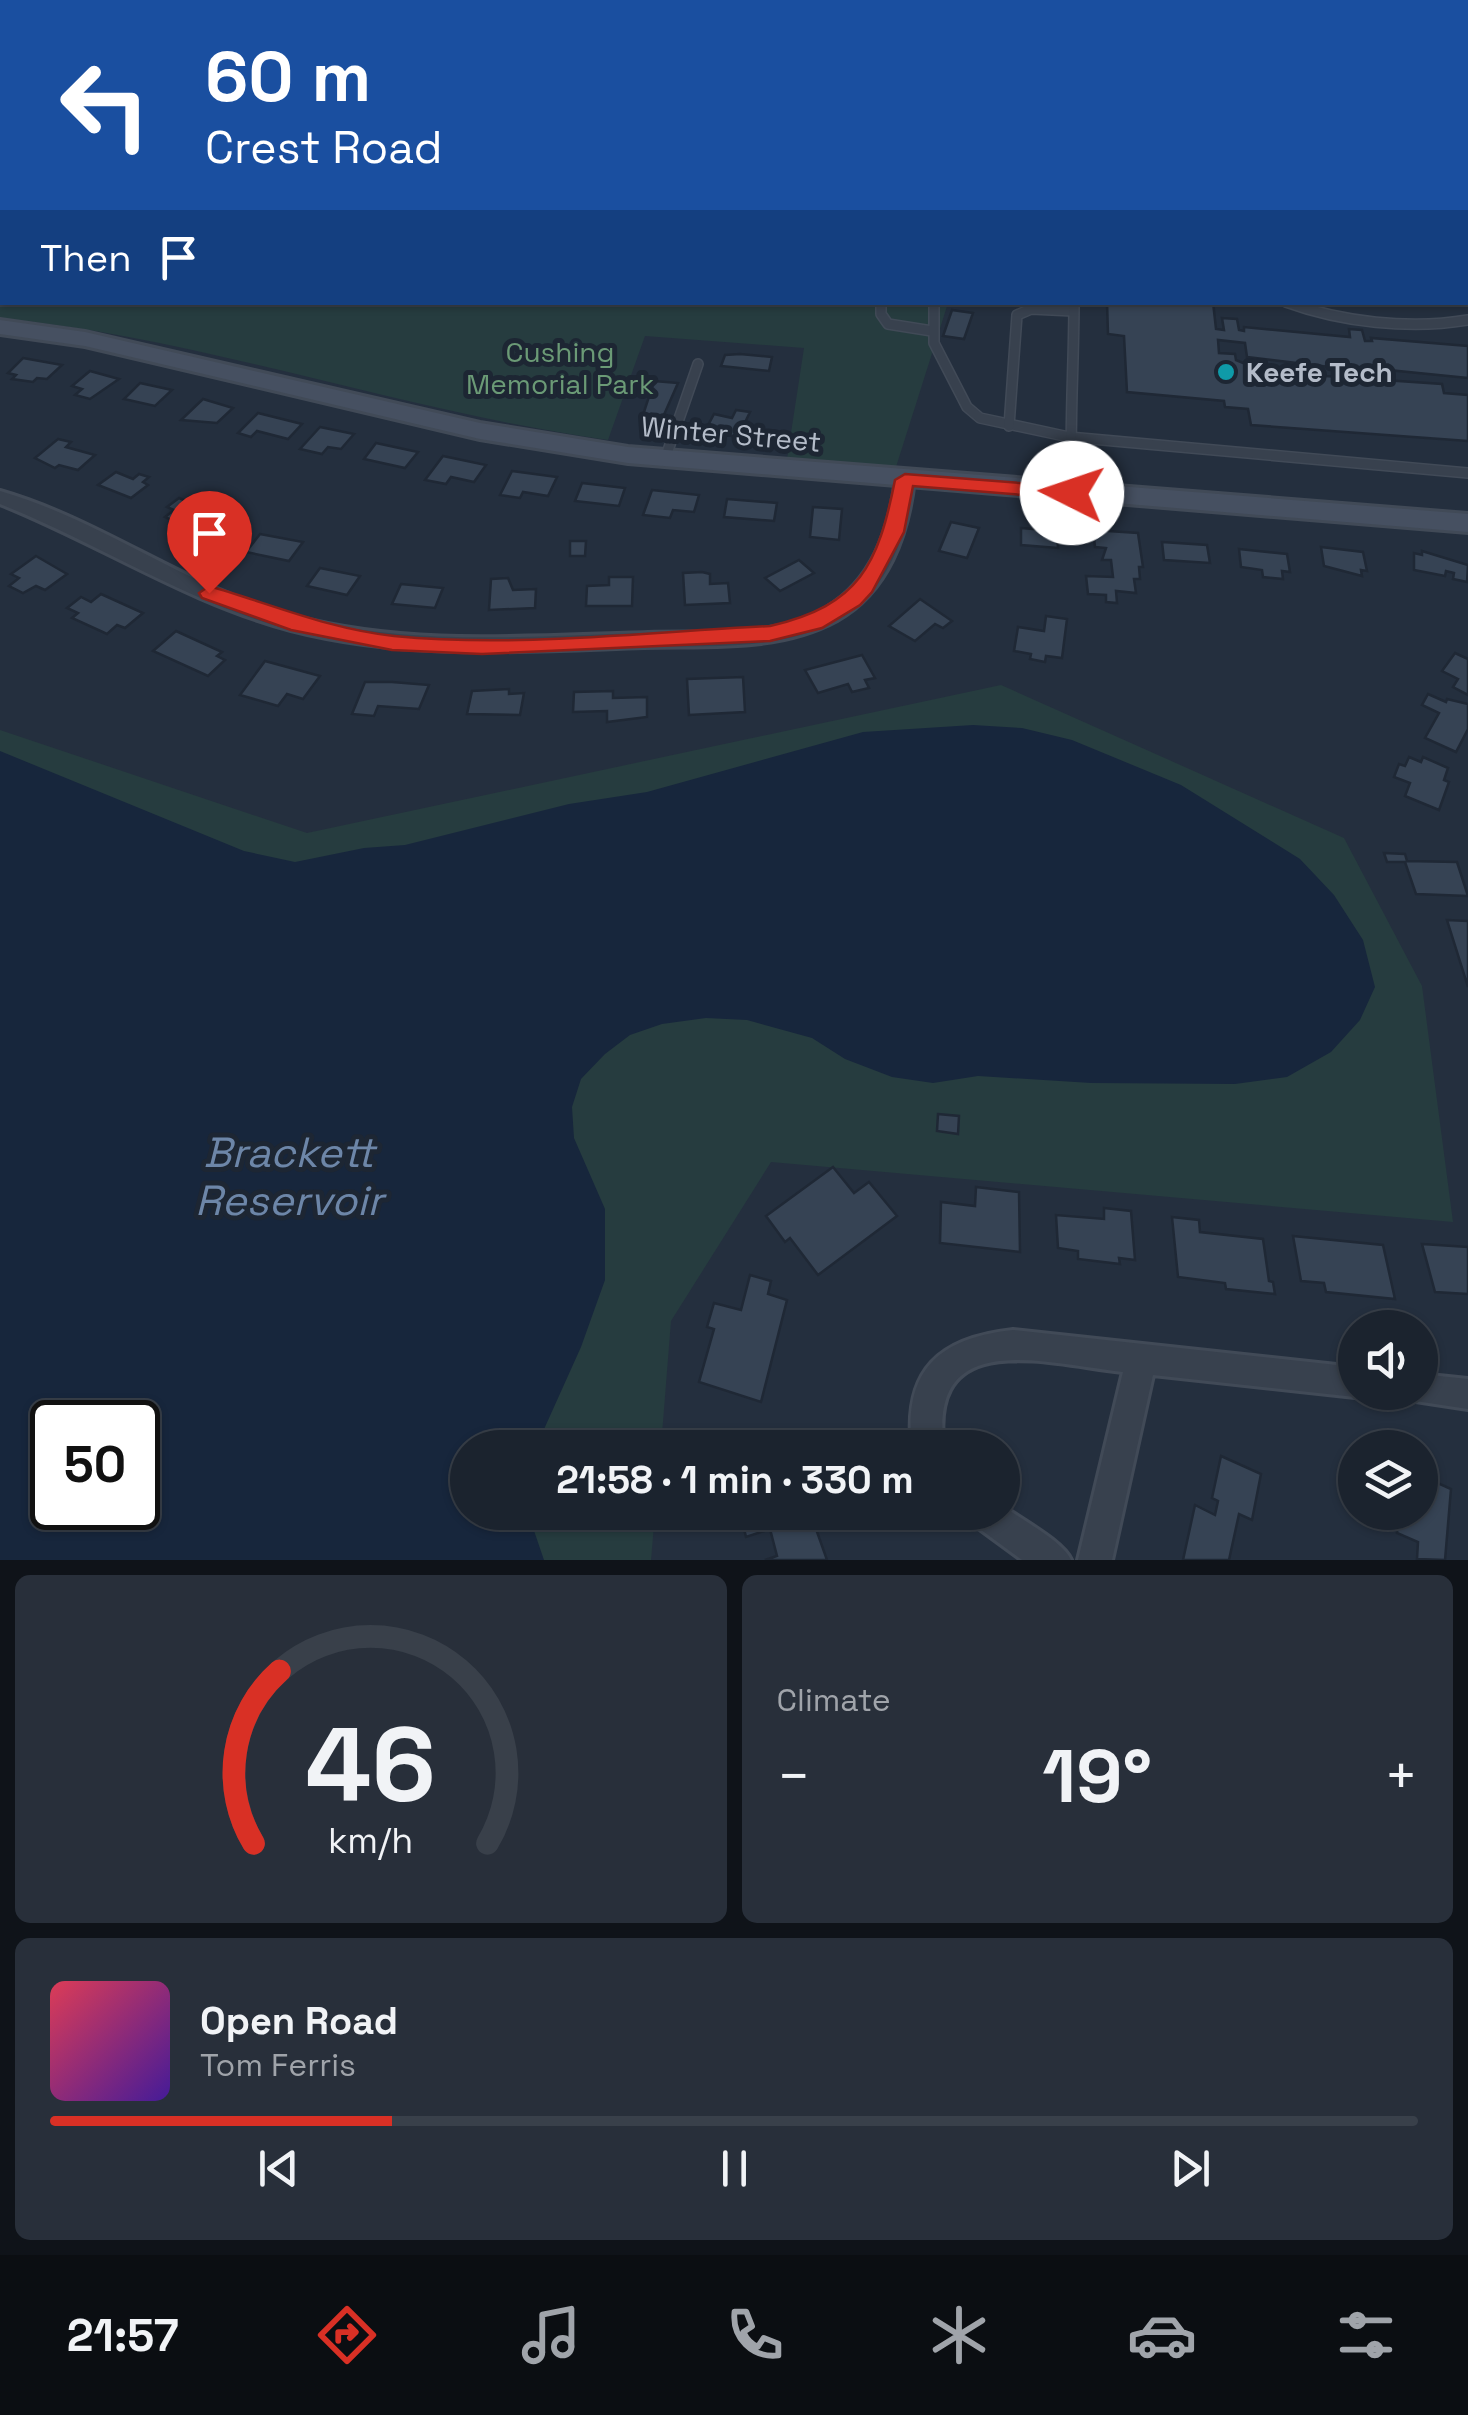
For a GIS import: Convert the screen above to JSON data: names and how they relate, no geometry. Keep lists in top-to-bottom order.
{
  "streets": {
    "main road": ["Winter Street"]
  },
  "water": ["Brackett Reservoir"],
  "parks": ["Cushing Memorial Park"],
  "places": ["Keefe Tech"],
  "page": {
    "turn": ["60 m", "Crest Road"],
    "then": "Then",
    "limit": "50",
    "trip": "21:58 · 1 min · 330 m",
    "tile": "Climate",
    "heat": ["−", "19°", "+"],
    "song": ["Open Road", "Tom Ferris"],
    "tabs": "21:57",
    "gauge": ["46", "km/h"]
  }
}
